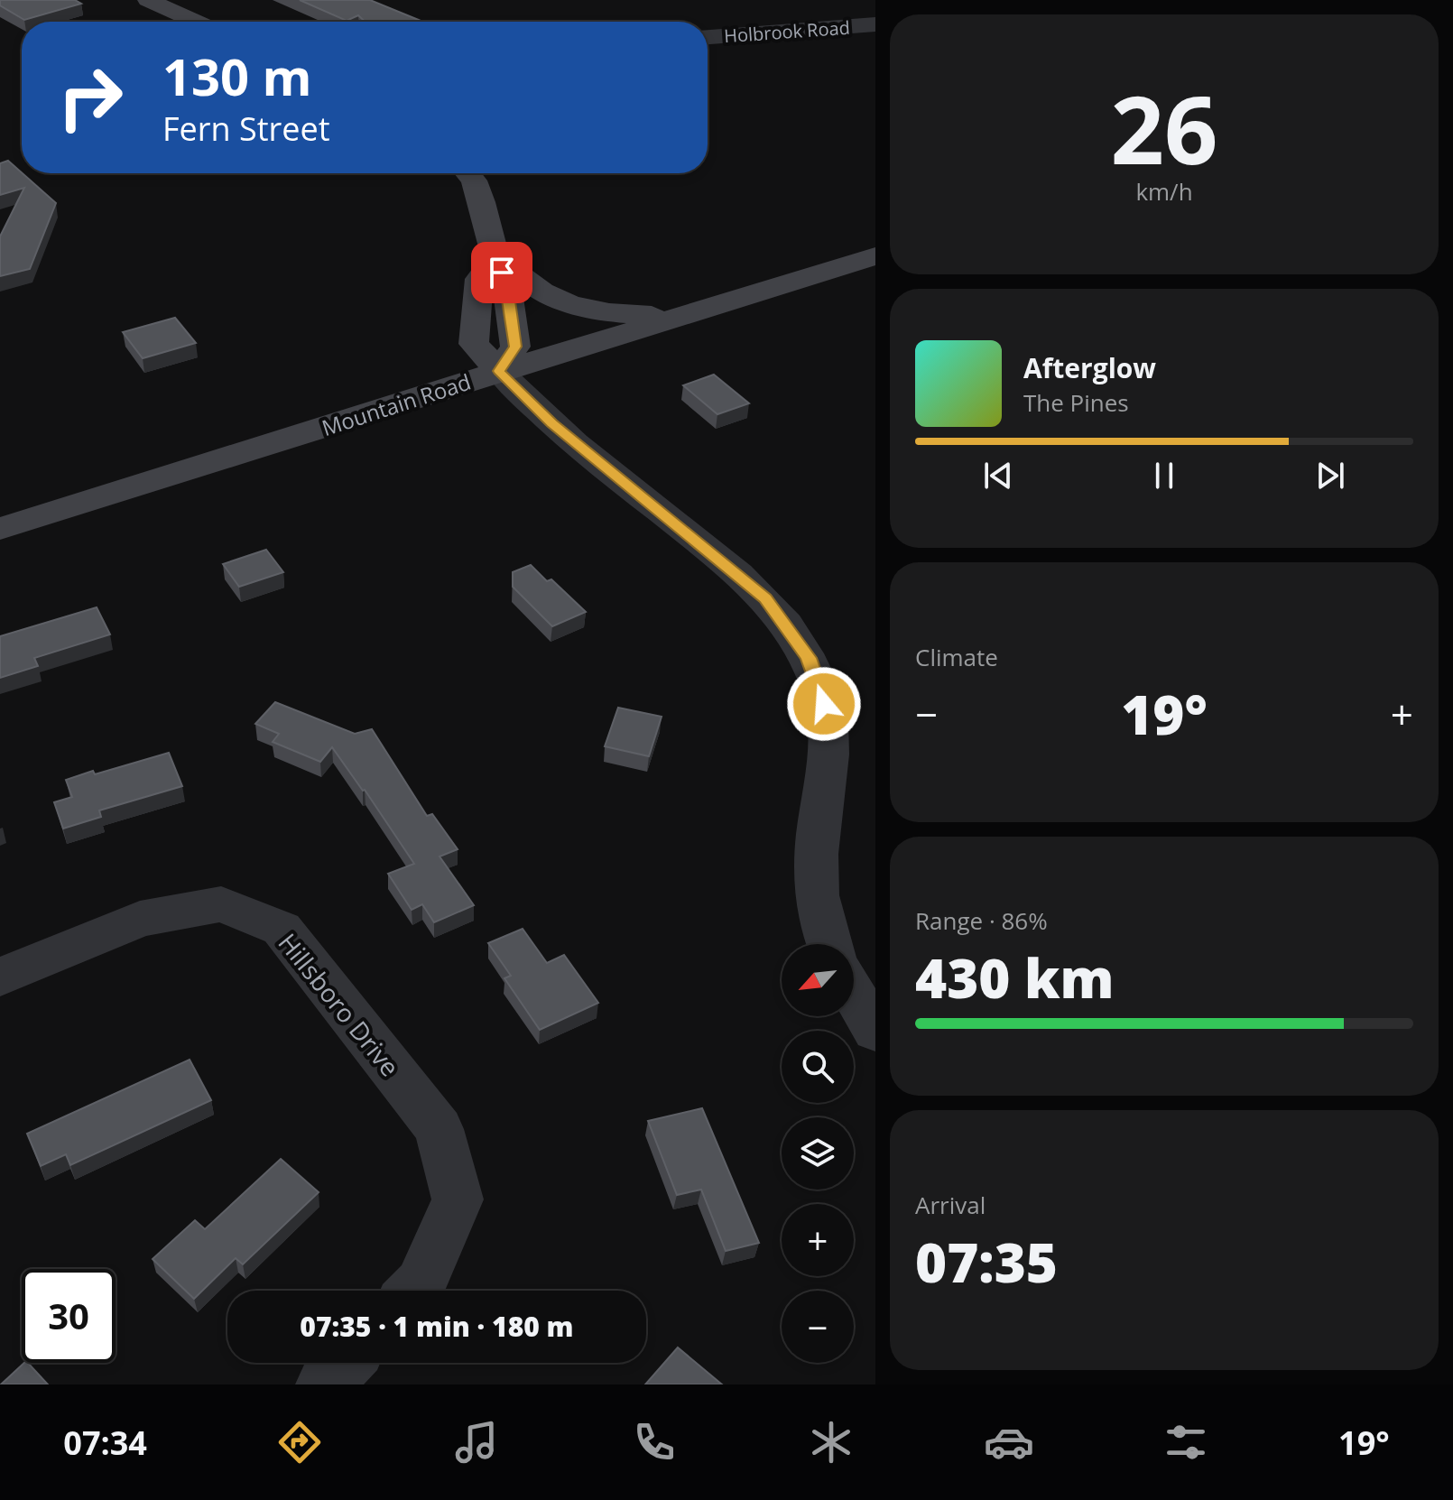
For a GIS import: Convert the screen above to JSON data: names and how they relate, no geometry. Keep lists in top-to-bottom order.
{
  "streets": {
    "main road": ["Mountain Road"],
    "street": ["Holbrook Road", "Hillsboro Drive"]
  },
  "north": "bottom left",
  "page": {
    "tile": [
      ["26", "km/h"],
      "Climate",
      ["Range · 86%", "430 km"],
      ["Arrival", "07:35"]
    ],
    "turn": ["130 m", "Fern Street"],
    "song": ["Afterglow", "The Pines"],
    "heat": ["−", "19°", "+"],
    "map_buttons": ["+", "−"],
    "limit": "30",
    "trip": "07:35 · 1 min · 180 m",
    "tabs": ["07:34", "19°"]
  }
}
